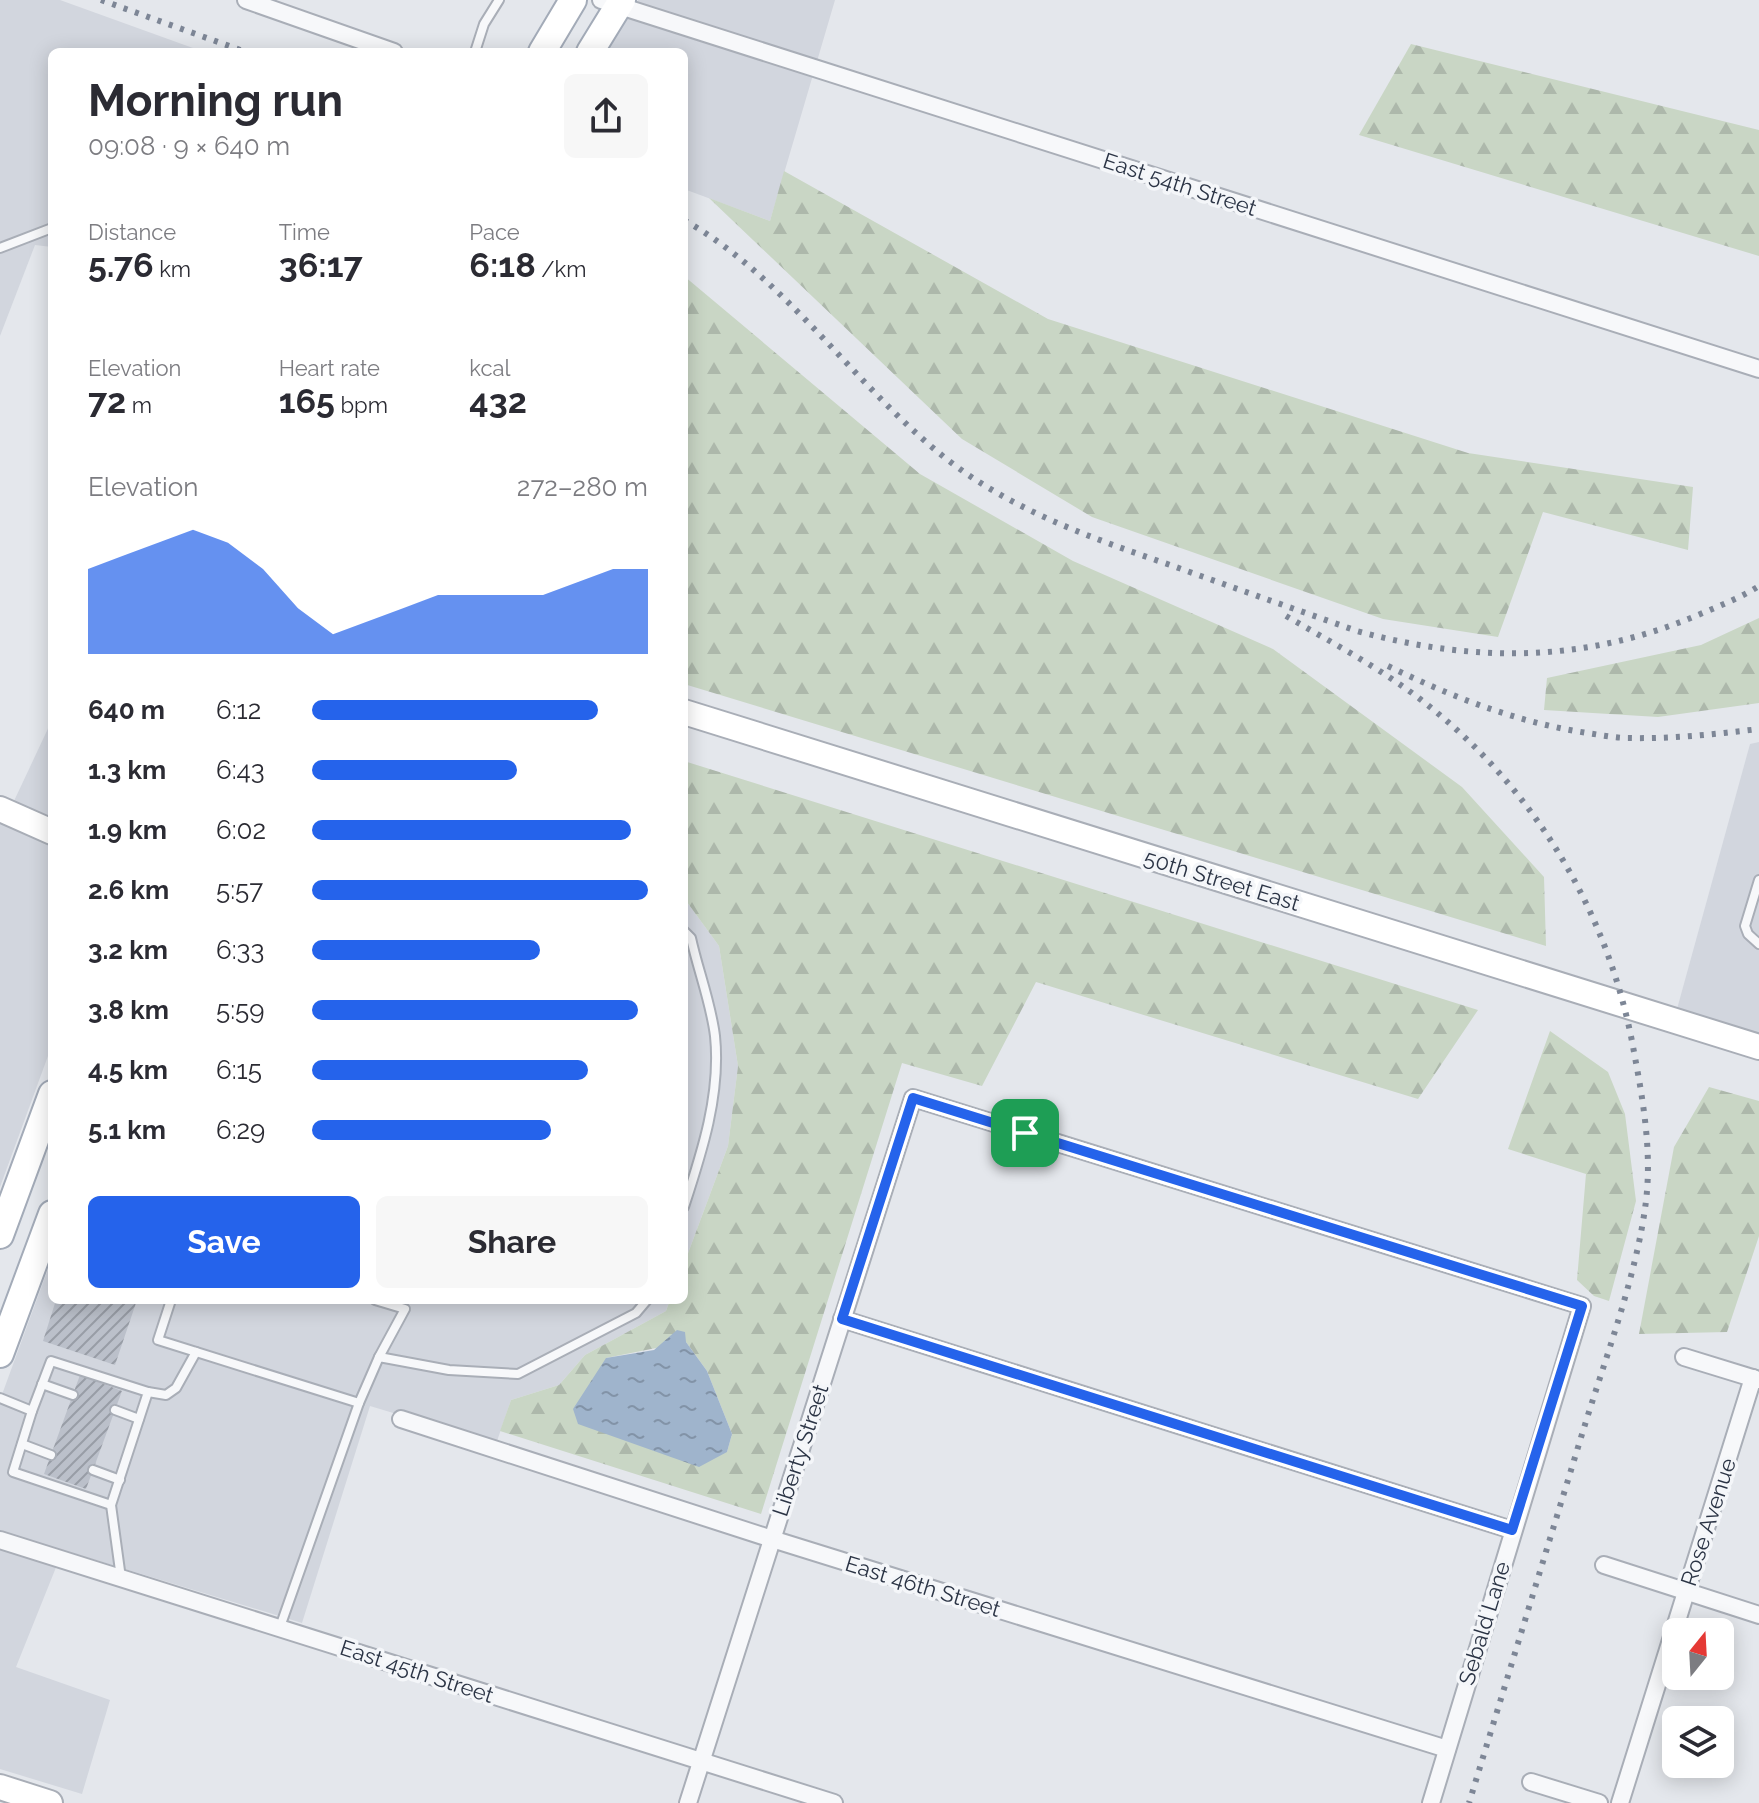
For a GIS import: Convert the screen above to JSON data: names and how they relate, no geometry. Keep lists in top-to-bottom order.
{
  "streets": {
    "street": [
      "East 54th Street",
      "50th Street East",
      "Liberty Street",
      "Rose Avenue",
      "East 46th Street",
      "Sebald Lane",
      "East 45th Street"
    ]
  },
  "crossings": [
    ["Liberty Street", "East 46th Street"],
    ["Liberty Street", "Sebald Lane"],
    ["Liberty Street", "East 45th Street"],
    ["East 46th Street", "Sebald Lane"]
  ],
  "north": "top",
  "page": {
    "heading": ["Morning run", "09:08 · 9 × 640 m"],
    "stats": [
      ["Distance", "5.76 km"],
      ["Time", "36:17"],
      ["Pace", "6:18 /km"],
      ["Elevation", "72 m"],
      ["Heart rate", "165 bpm"],
      ["kcal", "432"]
    ],
    "chart": ["Elevation", "272–280 m"],
    "list": [
      {
        "name": "640 m",
        "note": "6:12"
      },
      {
        "name": "1.3 km",
        "note": "6:43"
      },
      {
        "name": "1.9 km",
        "note": "6:02"
      },
      {
        "name": "2.6 km",
        "note": "5:57"
      },
      {
        "name": "3.2 km",
        "note": "6:33"
      },
      {
        "name": "3.8 km",
        "note": "5:59"
      },
      {
        "name": "4.5 km",
        "note": "6:15"
      },
      {
        "name": "5.1 km",
        "note": "6:29"
      }
    ],
    "buttons": ["Save", "Share"]
  }
}
